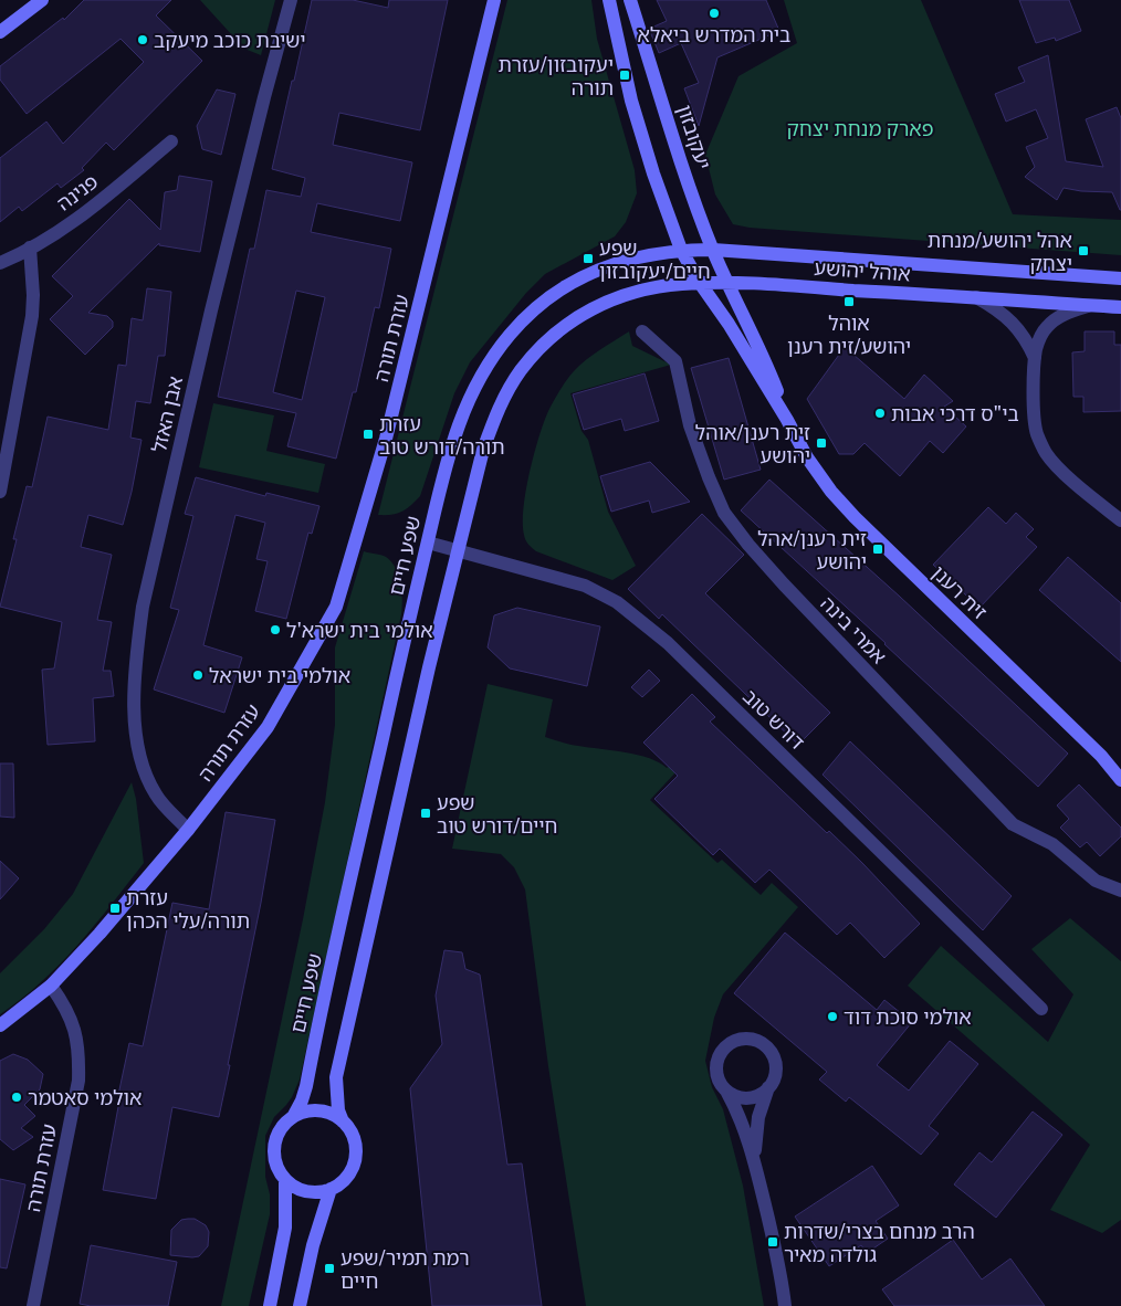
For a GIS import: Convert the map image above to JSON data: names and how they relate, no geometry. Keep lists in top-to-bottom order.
{
  "streets": {
    "street": [
      "יעקובזון",
      "פנינה",
      "אוהל יהושע",
      "עזרת תורה",
      "אבן האזל",
      "שפע חיים",
      "זית רענן",
      "אמרי בינה",
      "דורש טוב"
    ]
  },
  "crossings": [
    ["יעקובזון", "אוהל יהושע"],
    ["יעקובזון", "שפע חיים"],
    ["יעקובזון", "זית רענן"],
    ["אוהל יהושע", "שפע חיים"],
    ["אוהל יהושע", "זית רענן"],
    ["עזרת תורה", "אבן האזל"],
    ["שפע חיים", "דורש טוב"]
  ],
  "parks": ["פארק מנחת יצחק"],
  "places": {
    "other": [
      "בית המדרש ביאלא",
      "ישיבת כוכב מיעקב",
      "בי\"ס דרכי אבות",
      "אולמי בית ישרא'ל",
      "אולמי בית ישראל",
      "אולמי סוכת דוד",
      "אולמי סאטמר"
    ],
    "transit": [
      "יעקובזון/עזרת תורה",
      "אהל יהושע/מנחת יצחק",
      "שפע חיים/יעקובזון",
      "אוהל יהושע/זית רענן",
      "עזרת תורה/דורש טוב",
      "זית רענן/אוהל יהושע",
      "זית רענן/אהל יהושע",
      "שפע חיים/דורש טוב",
      "עזרת תורה/עלי הכהן",
      "הרב מנחם בצרי/שדרות גולדה מאיר",
      "רמת תמיר/שפע חיים"
    ]
  }
}
